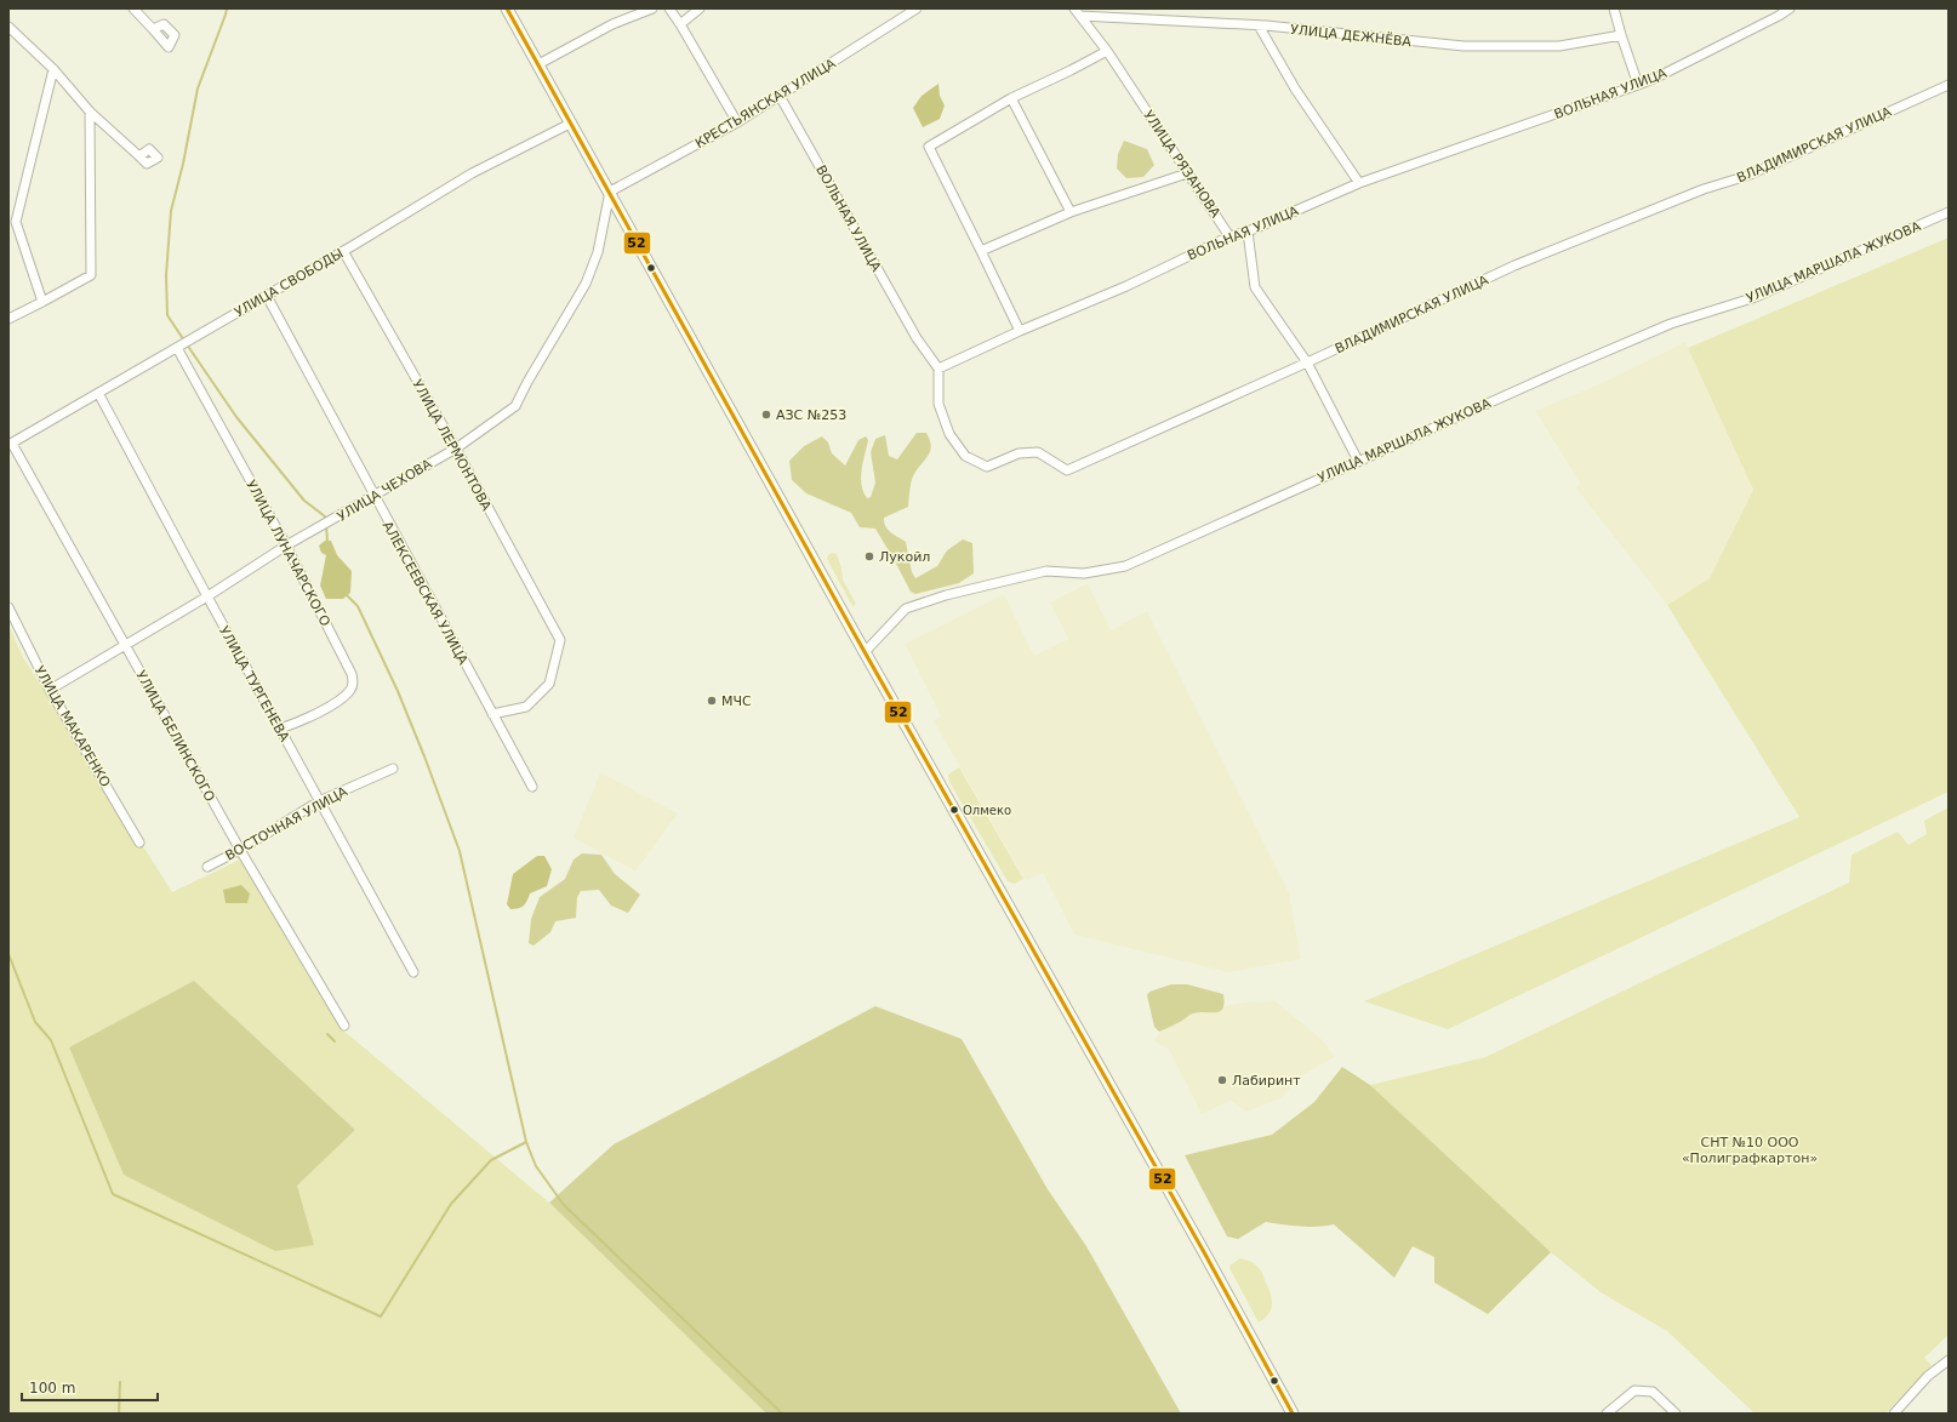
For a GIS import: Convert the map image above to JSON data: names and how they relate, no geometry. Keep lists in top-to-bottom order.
{
  "streets": {
    "street": [
      "УЛИЦА ДЕЖНЁВА",
      "ВОЛЬНАЯ УЛИЦА",
      "КРЕСТЬЯНСКАЯ УЛИЦА",
      "ВЛАДИМИРСКАЯ УЛИЦА",
      "УЛИЦА РЯЗАНОВА",
      "УЛИЦА МАРШАЛА ЖУКОВА",
      "УЛИЦА СВОБОДЫ",
      "УЛИЦА ЛЕРМОНТОВА",
      "УЛИЦА ЧЕХОВА",
      "УЛИЦА ЛУНАЧАРСКОГО",
      "АЛЕКСЕЕВСКАЯ УЛИЦА",
      "УЛИЦА ТУРГЕНЕВА",
      "УЛИЦА МАКАРЕНКО",
      "УЛИЦА БЕЛИНСКОГО",
      "ВОСТОЧНАЯ УЛИЦА"
    ]
  },
  "crossings": [
    ["УЛИЦА ДЕЖНЁВА", "УЛИЦА РЯЗАНОВА"],
    ["ВОЛЬНАЯ УЛИЦА", "КРЕСТЬЯНСКАЯ УЛИЦА"],
    ["ВОЛЬНАЯ УЛИЦА", "ВЛАДИМИРСКАЯ УЛИЦА"],
    ["ВОЛЬНАЯ УЛИЦА", "УЛИЦА РЯЗАНОВА"],
    ["КРЕСТЬЯНСКАЯ УЛИЦА", "УЛИЦА ЧЕХОВА"],
    ["УЛИЦА СВОБОДЫ", "УЛИЦА ЛЕРМОНТОВА"],
    ["УЛИЦА СВОБОДЫ", "УЛИЦА ЛУНАЧАРСКОГО"],
    ["УЛИЦА СВОБОДЫ", "АЛЕКСЕЕВСКАЯ УЛИЦА"],
    ["УЛИЦА СВОБОДЫ", "УЛИЦА ТУРГЕНЕВА"],
    ["УЛИЦА СВОБОДЫ", "УЛИЦА БЕЛИНСКОГО"],
    ["УЛИЦА ЛЕРМОНТОВА", "УЛИЦА ЧЕХОВА"],
    ["УЛИЦА ЛЕРМОНТОВА", "АЛЕКСЕЕВСКАЯ УЛИЦА"],
    ["УЛИЦА ЧЕХОВА", "УЛИЦА ЛУНАЧАРСКОГО"],
    ["УЛИЦА ЧЕХОВА", "АЛЕКСЕЕВСКАЯ УЛИЦА"],
    ["УЛИЦА ЧЕХОВА", "УЛИЦА ТУРГЕНЕВА"],
    ["УЛИЦА ЧЕХОВА", "УЛИЦА МАКАРЕНКО"],
    ["УЛИЦА ЧЕХОВА", "УЛИЦА БЕЛИНСКОГО"],
    ["УЛИЦА ЛУНАЧАРСКОГО", "УЛИЦА ТУРГЕНЕВА"],
    ["УЛИЦА ТУРГЕНЕВА", "ВОСТОЧНАЯ УЛИЦА"],
    ["УЛИЦА БЕЛИНСКОГО", "ВОСТОЧНАЯ УЛИЦА"]
  ],
  "parks": ["СНТ №10 ООО «Полиграфкартон»"],
  "places": [
    "АЗС №253",
    "Лукойл",
    "МЧС",
    "Олмеко",
    "Лабиринт"
  ],
  "lines": ["transit line 52"],
  "scale_bar": "100 m"
}
